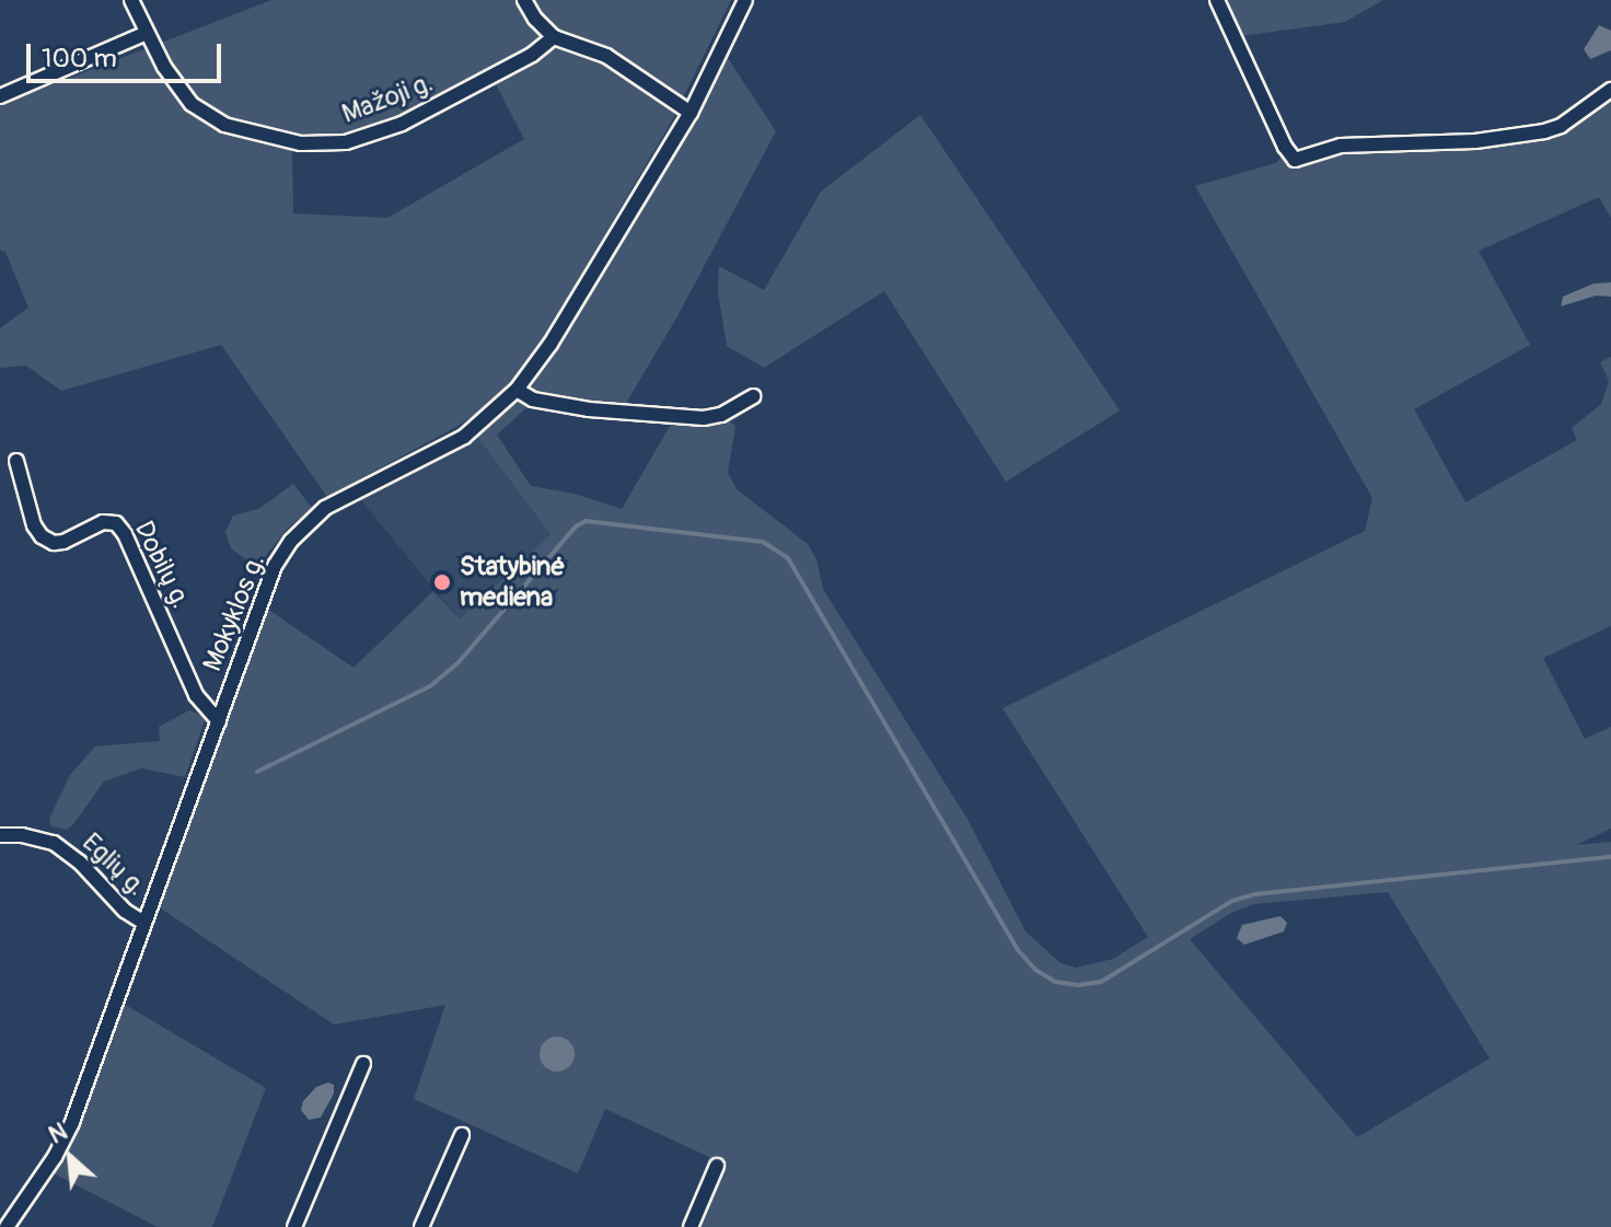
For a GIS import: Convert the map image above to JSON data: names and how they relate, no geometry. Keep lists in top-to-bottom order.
{
  "streets": {
    "street": [
      "Mažoji g.",
      "Dobilų g.",
      "Mokyklos g.",
      "Eglių g."
    ]
  },
  "crossings": [
    ["Dobilų g.", "Mokyklos g."],
    ["Mokyklos g.", "Eglių g."]
  ],
  "places": ["Statybinė mediena"],
  "scale_bar": "100 m",
  "north": "top left"
}
